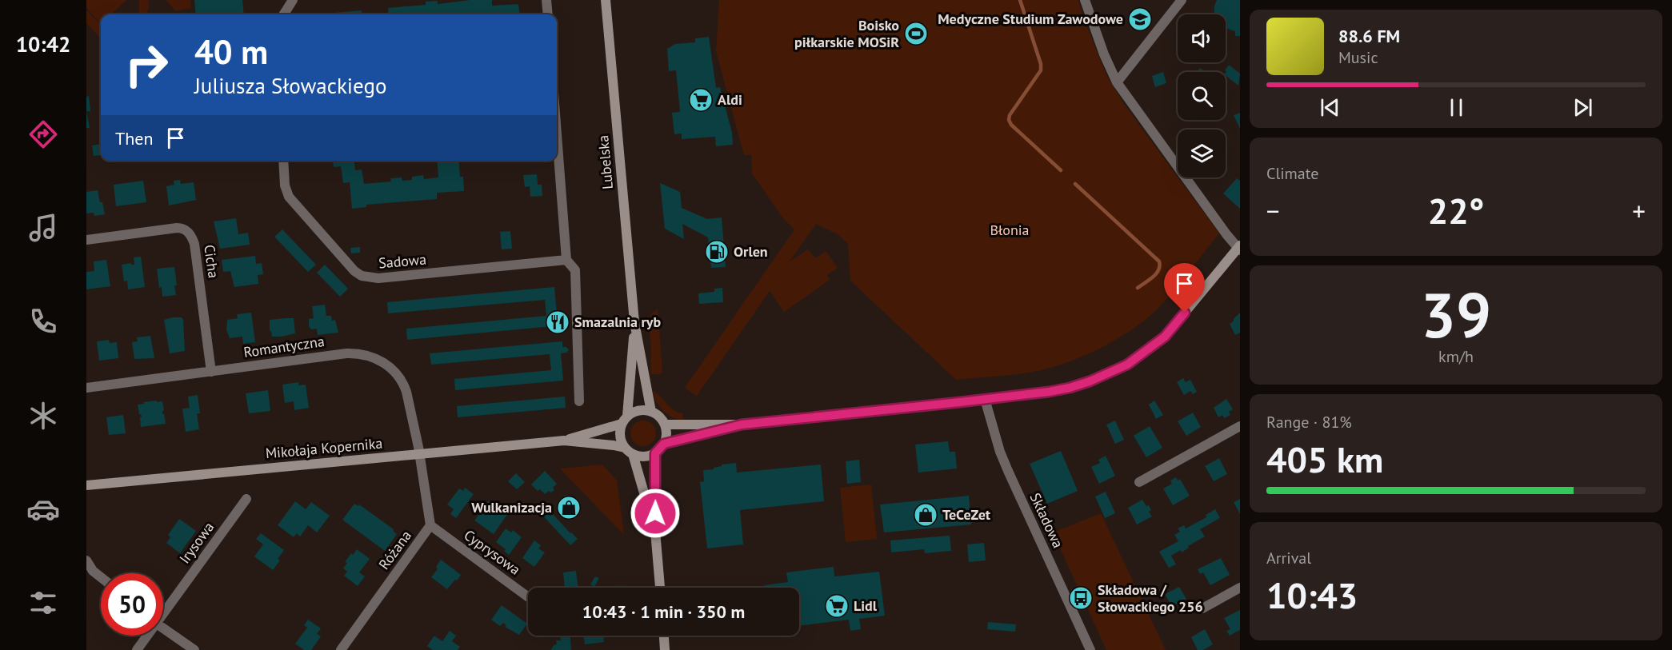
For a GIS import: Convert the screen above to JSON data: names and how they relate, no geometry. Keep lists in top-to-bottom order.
{
  "streets": {
    "street": [
      "Lubelska",
      "Cicha",
      "Sadowa",
      "Romantyczna",
      "Mikołaja Kopernika",
      "Składowa",
      "Irysowa",
      "Różana",
      "Cyprysowa"
    ]
  },
  "crossings": [
    ["Lubelska", "Mikołaja Kopernika"],
    ["Cicha", "Romantyczna"],
    ["Romantyczna", "Mikołaja Kopernika"],
    ["Romantyczna", "Różana"],
    ["Mikołaja Kopernika", "Różana"],
    ["Różana", "Cyprysowa"]
  ],
  "parks": ["Błonia"],
  "places": {
    "school or university": ["Medyczne Studium Zawodowe"],
    "sports": ["Boisko piłkarskie MOSiR"],
    "supermarket": ["Aldi", "Lidl"],
    "fuel station": ["Orlen"],
    "restaurant": ["Smazalnia ryb"],
    "shop": ["Wulkanizacja", "TeCeZet"],
    "bus stop": ["Składowa / Słowackiego 256"]
  },
  "page": {
    "tabs": "10:42",
    "turn": ["40 m", "Juliusza Słowackiego"],
    "song": ["88.6 FM", "Music"],
    "then": "Then",
    "tile": [
      "Climate",
      ["39", "km/h"],
      ["Range · 81%", "405 km"],
      ["Arrival", "10:43"]
    ],
    "heat": ["−", "22°", "+"],
    "limit": "50",
    "trip": "10:43 · 1 min · 350 m"
  }
}
